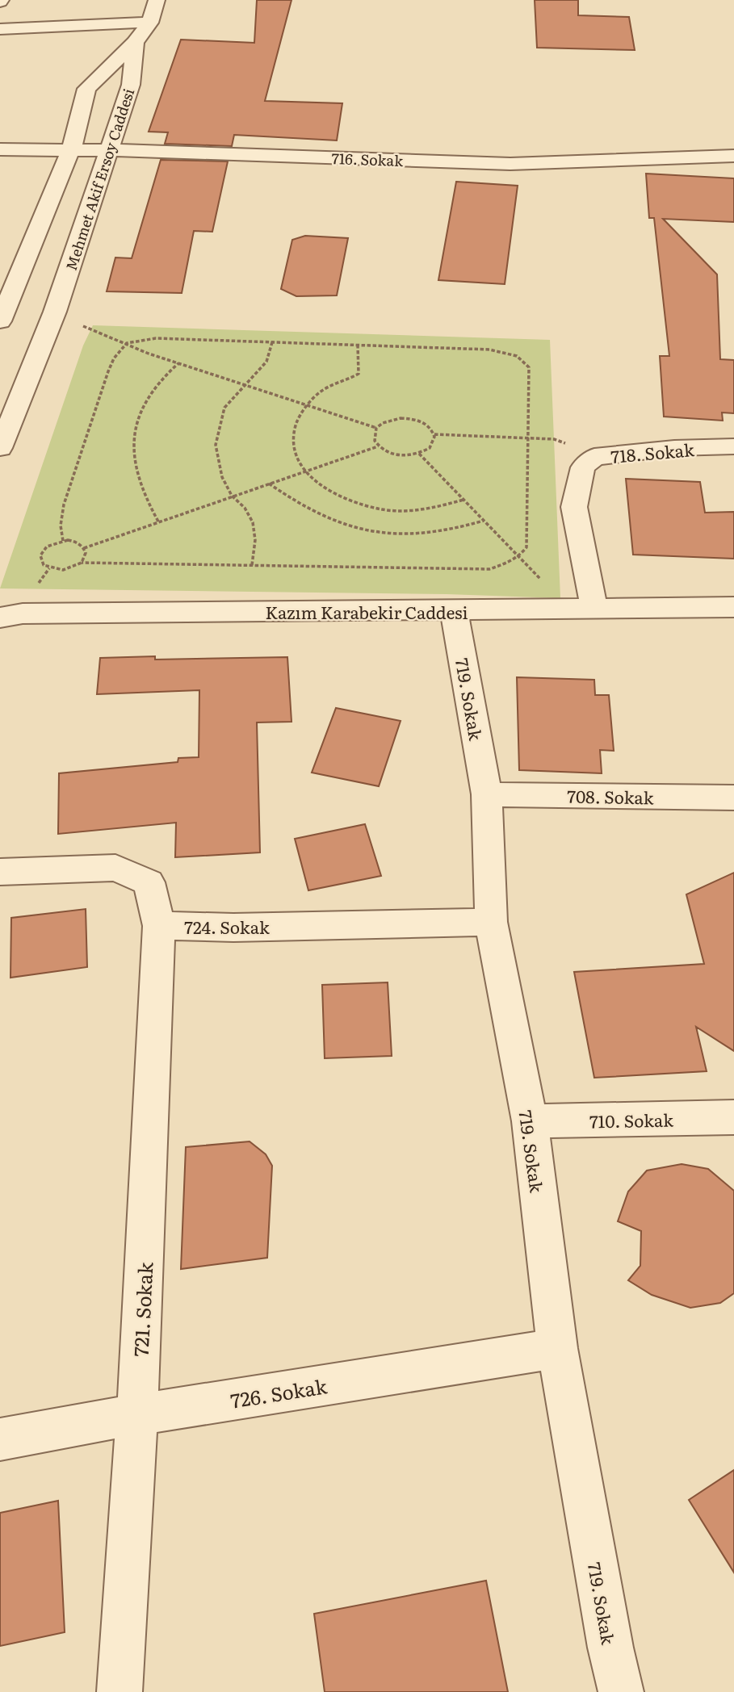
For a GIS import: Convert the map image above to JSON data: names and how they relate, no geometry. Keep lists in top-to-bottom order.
{
  "streets": {
    "street": [
      "716. Sokak",
      "Mehmet Akif Ersoy Caddesi",
      "718. Sokak",
      "Kazım Karabekir Caddesi",
      "719. Sokak",
      "708. Sokak",
      "724. Sokak",
      "710. Sokak",
      "721. Sokak",
      "726. Sokak"
    ]
  },
  "crossings": [
    ["716. Sokak", "Mehmet Akif Ersoy Caddesi"],
    ["718. Sokak", "Kazım Karabekir Caddesi"],
    ["Kazım Karabekir Caddesi", "719. Sokak"],
    ["719. Sokak", "708. Sokak"],
    ["719. Sokak", "724. Sokak"],
    ["719. Sokak", "710. Sokak"],
    ["719. Sokak", "726. Sokak"],
    ["724. Sokak", "721. Sokak"],
    ["721. Sokak", "726. Sokak"]
  ]
}
